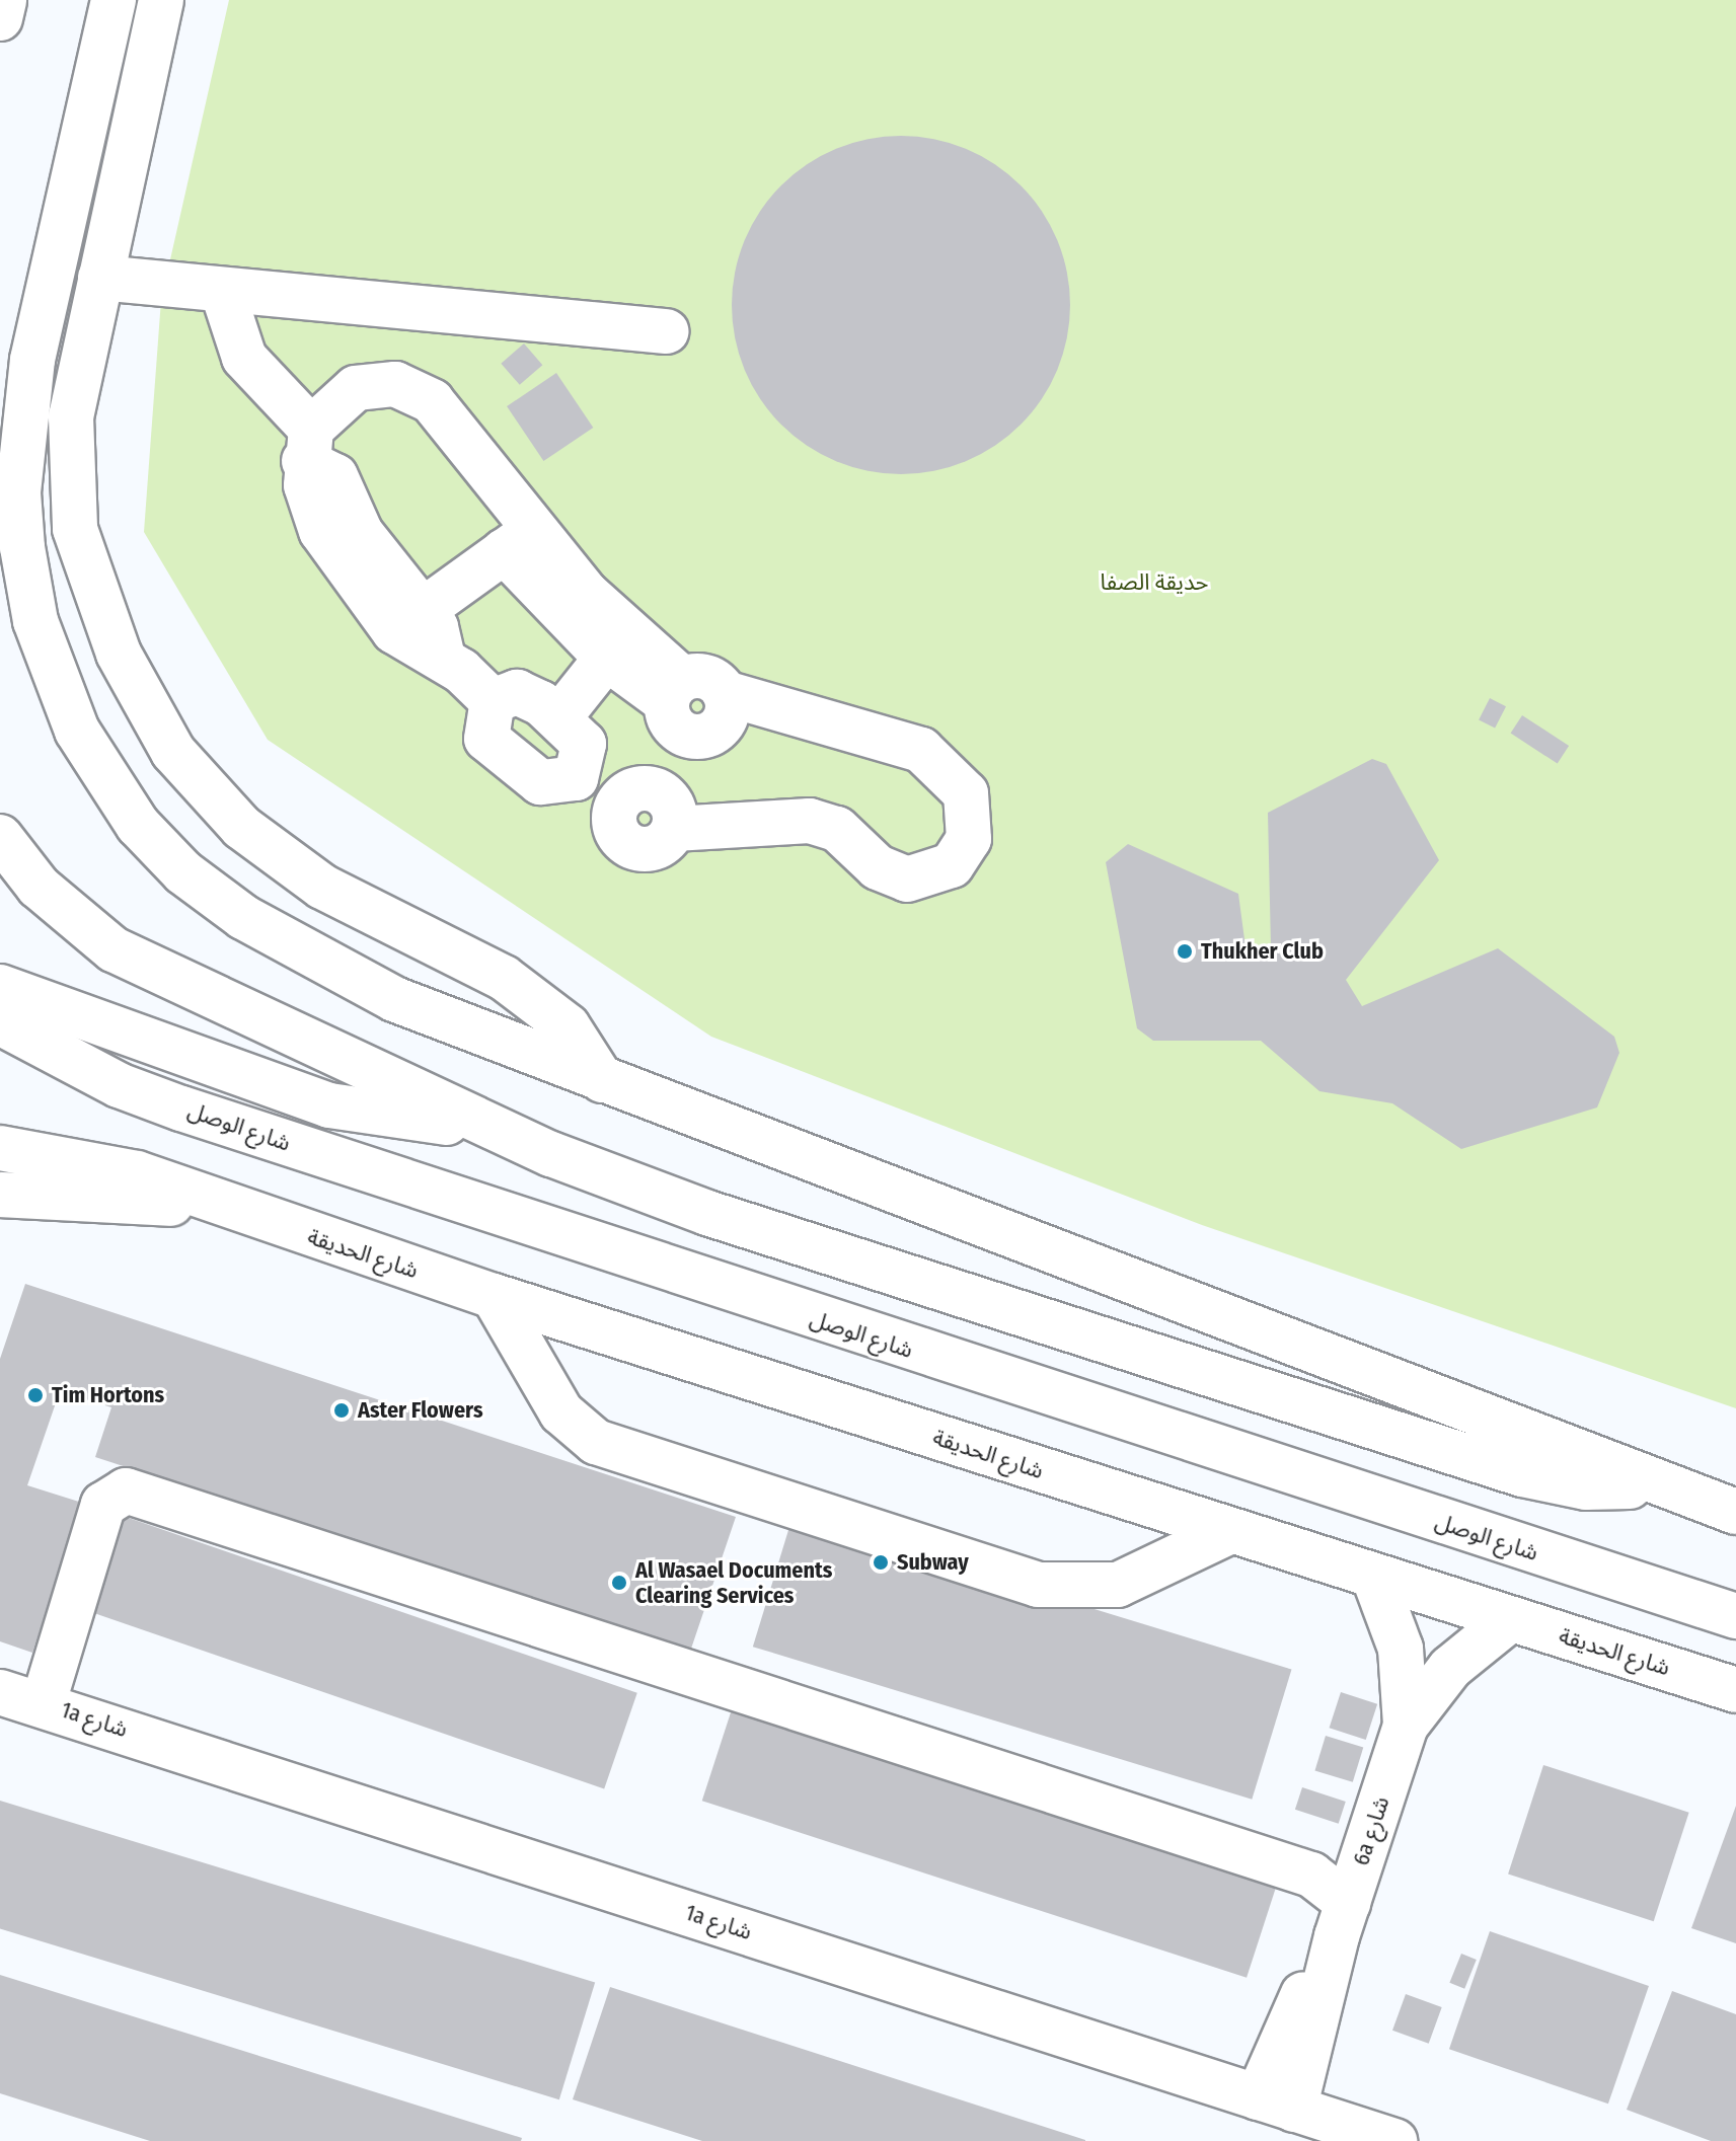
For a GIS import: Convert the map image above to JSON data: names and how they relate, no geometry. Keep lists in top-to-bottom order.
{
  "streets": {
    "main road": [
      "شارع الوصل",
      "شارع الحديقة",
      "1a شارع",
      "6a شارع"
    ]
  },
  "crossings": [
    ["شارع الحديقة", "6a شارع"],
    ["1a شارع", "6a شارع"]
  ],
  "parks": ["حديقة الصفا"],
  "places": [
    "Thukher Club",
    "Tim Hortons",
    "Aster Flowers",
    "Subway",
    "Al Wasael Documents Clearing Services"
  ]
}
